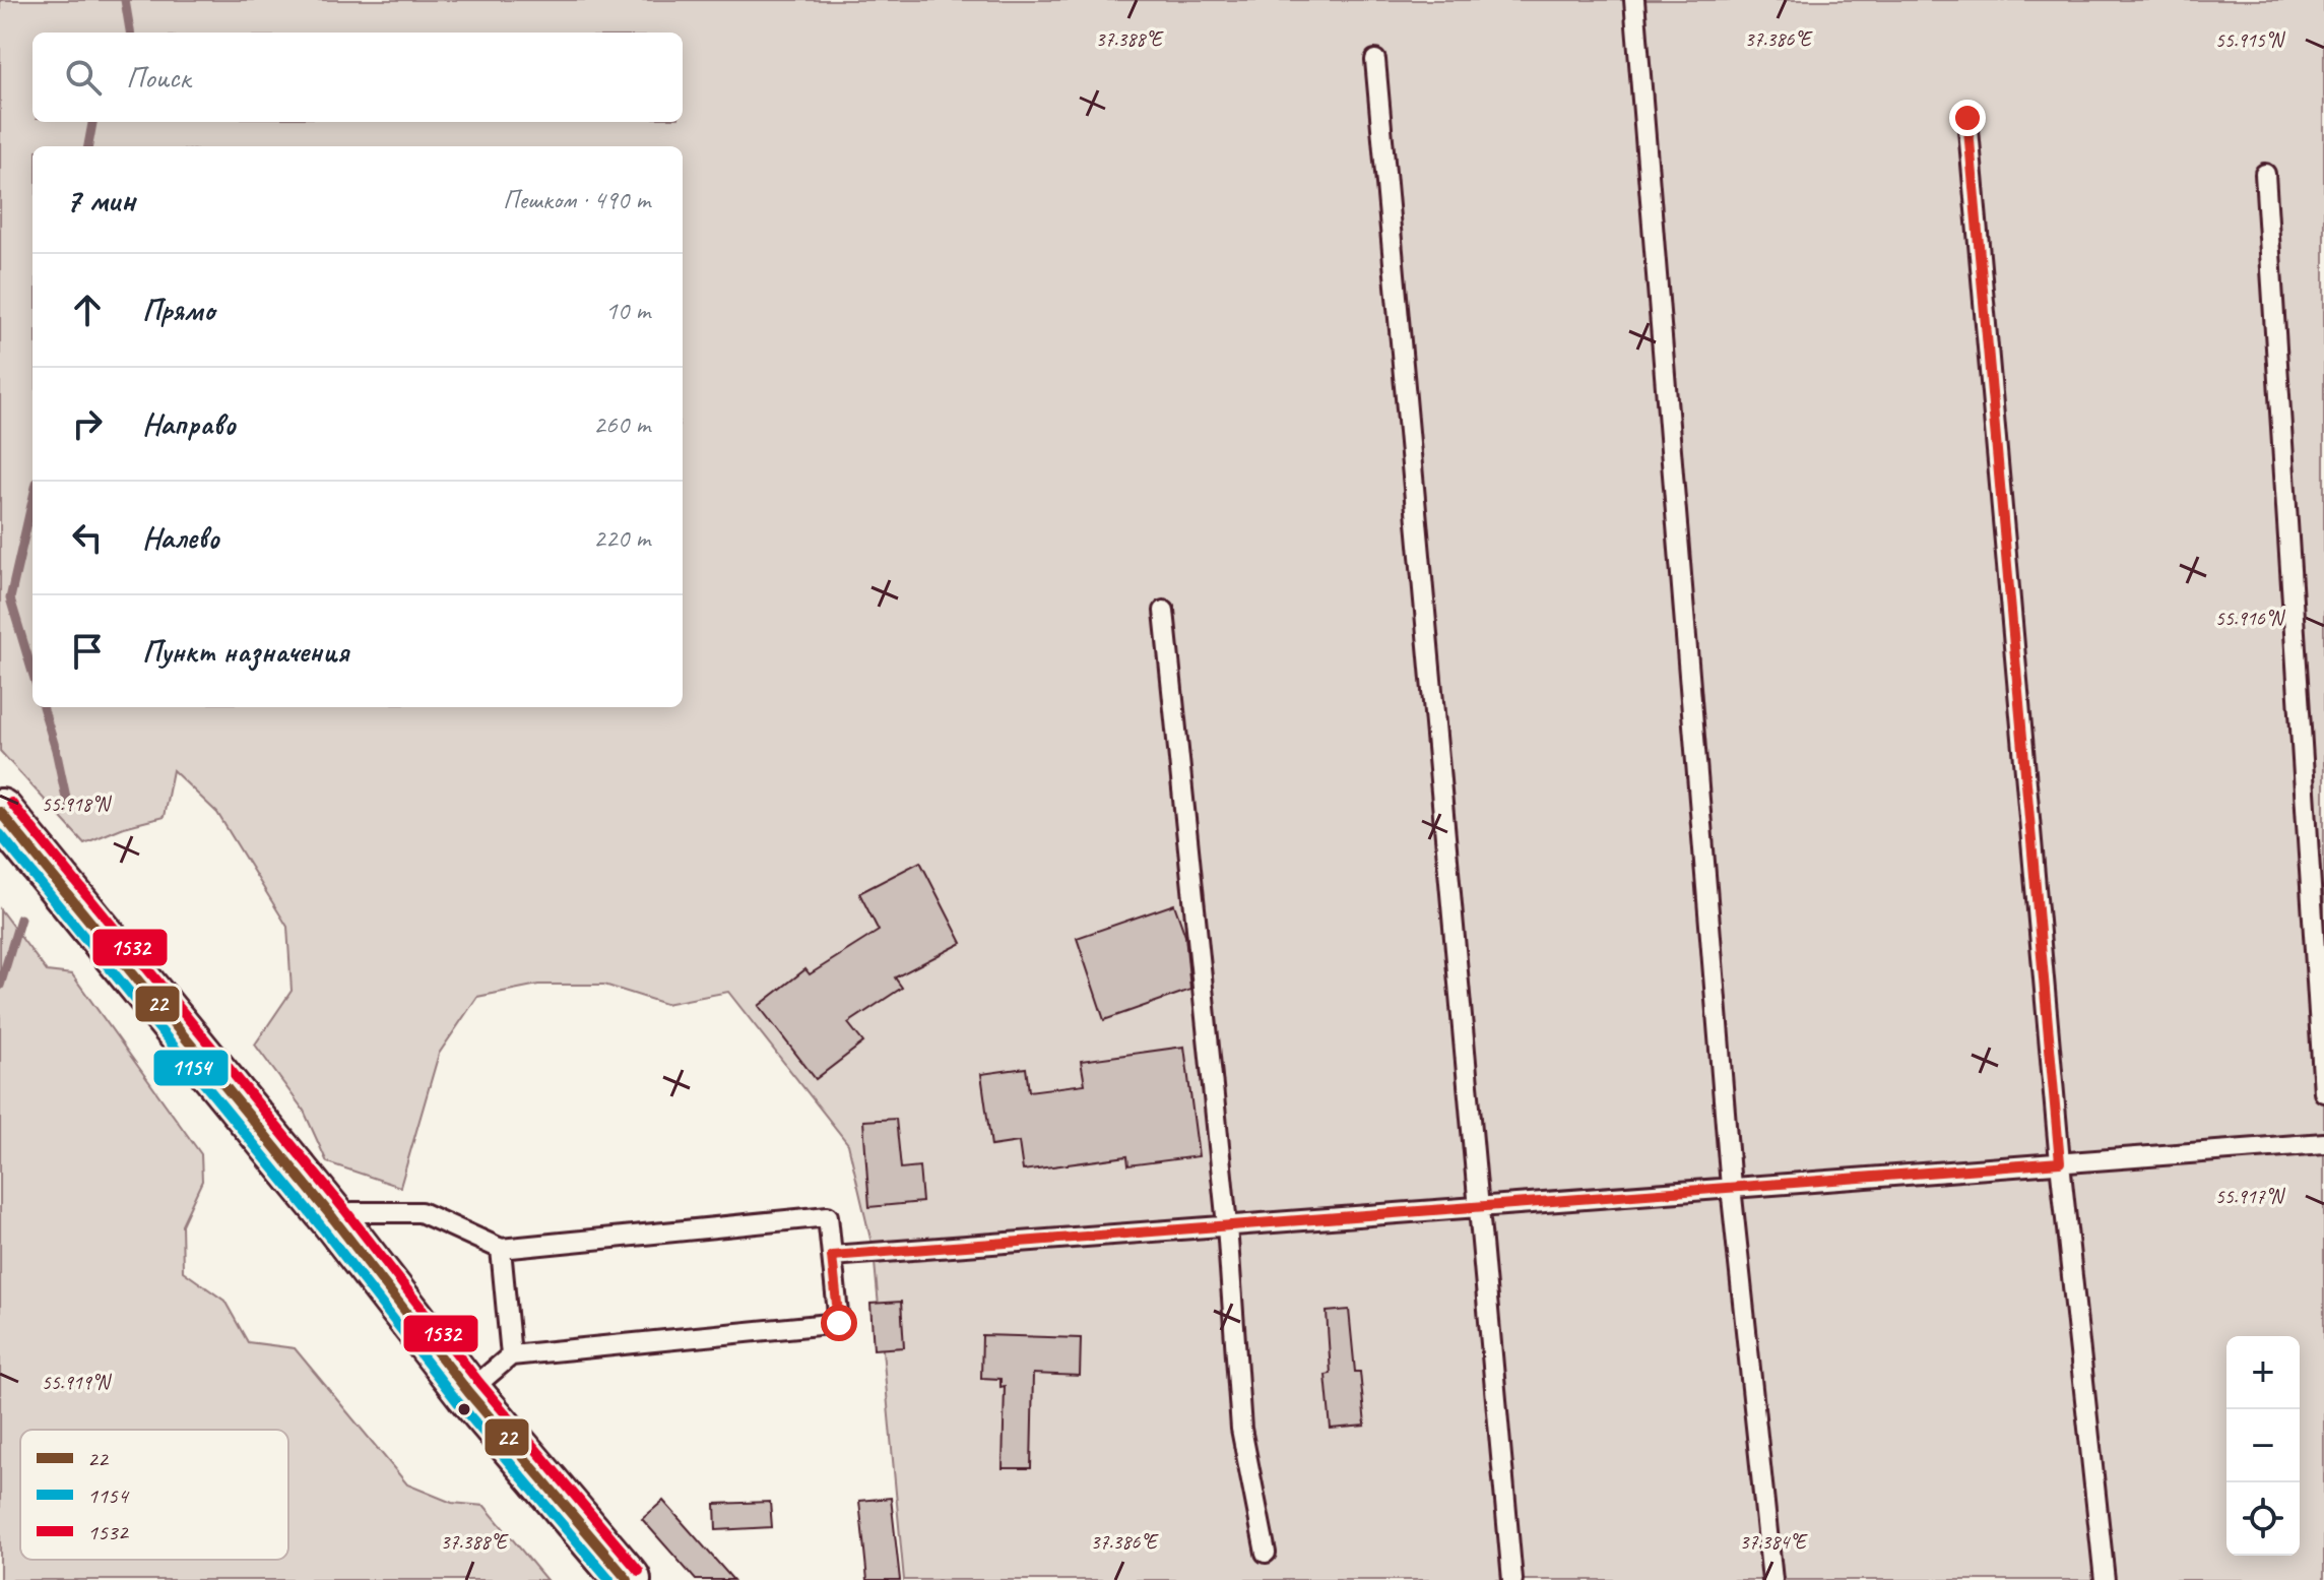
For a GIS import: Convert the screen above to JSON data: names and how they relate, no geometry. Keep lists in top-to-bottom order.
{
  "lines": ["transit line 1532", "transit line 22", "transit line 1154"],
  "legend": ["22", "1154", "1532"],
  "page": {
    "search": "Поиск",
    "heading": ["7 мин", "Пешком · 490 m"],
    "list": [
      ["Прямо", "10 m"],
      ["Направо", "260 m"],
      ["Налево", "220 m"],
      "Пункт назначения"
    ],
    "map_buttons": ["+", "−"]
  },
  "coordinates": [
    "37.388°E",
    "37.386°E",
    "55.915°N",
    "55.916°N",
    "55.918°N",
    "55.917°N",
    "55.919°N",
    "37.384°E"
  ]
}
